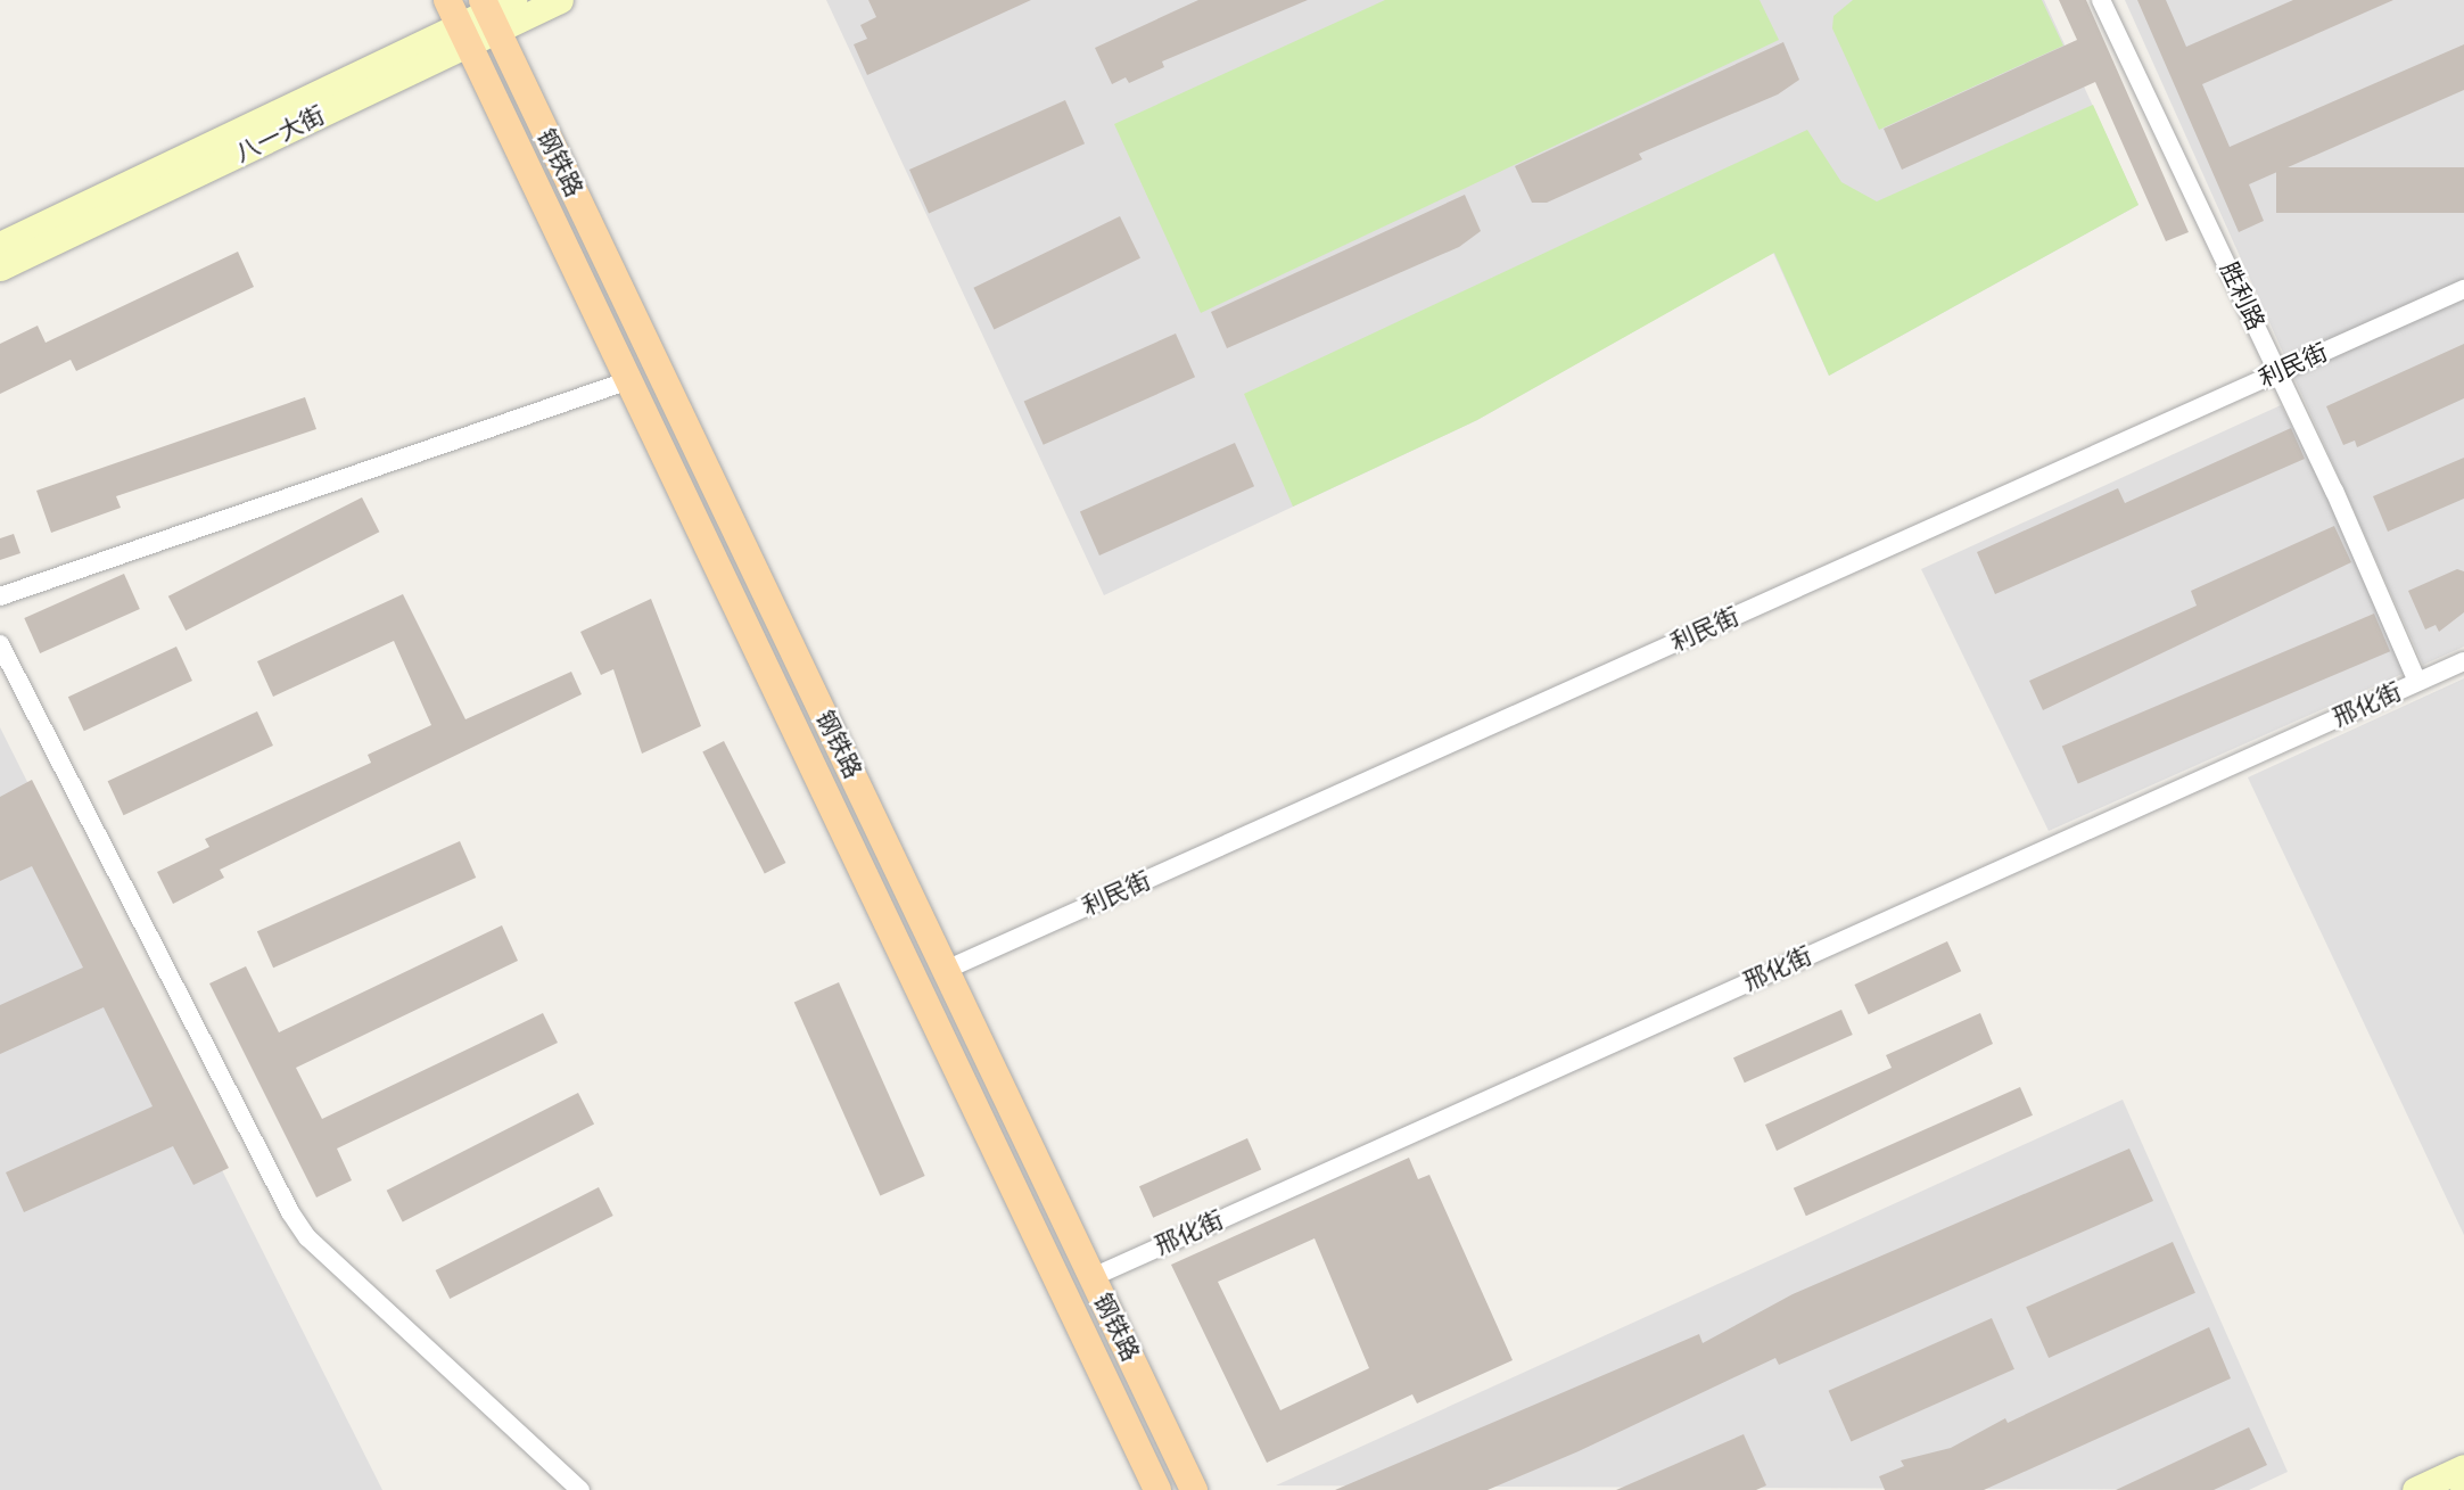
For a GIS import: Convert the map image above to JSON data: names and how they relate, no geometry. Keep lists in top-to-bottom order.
{
  "streets": {
    "main road": ["钢铁路"],
    "street": [
      "八一大街",
      "胜利路",
      "利民街",
      "邢化街"
    ]
  },
  "crossings": [
    ["八一大街", "钢铁路"],
    ["钢铁路", "利民街"],
    ["钢铁路", "邢化街"],
    ["胜利路", "利民街"],
    ["胜利路", "邢化街"]
  ]
}
